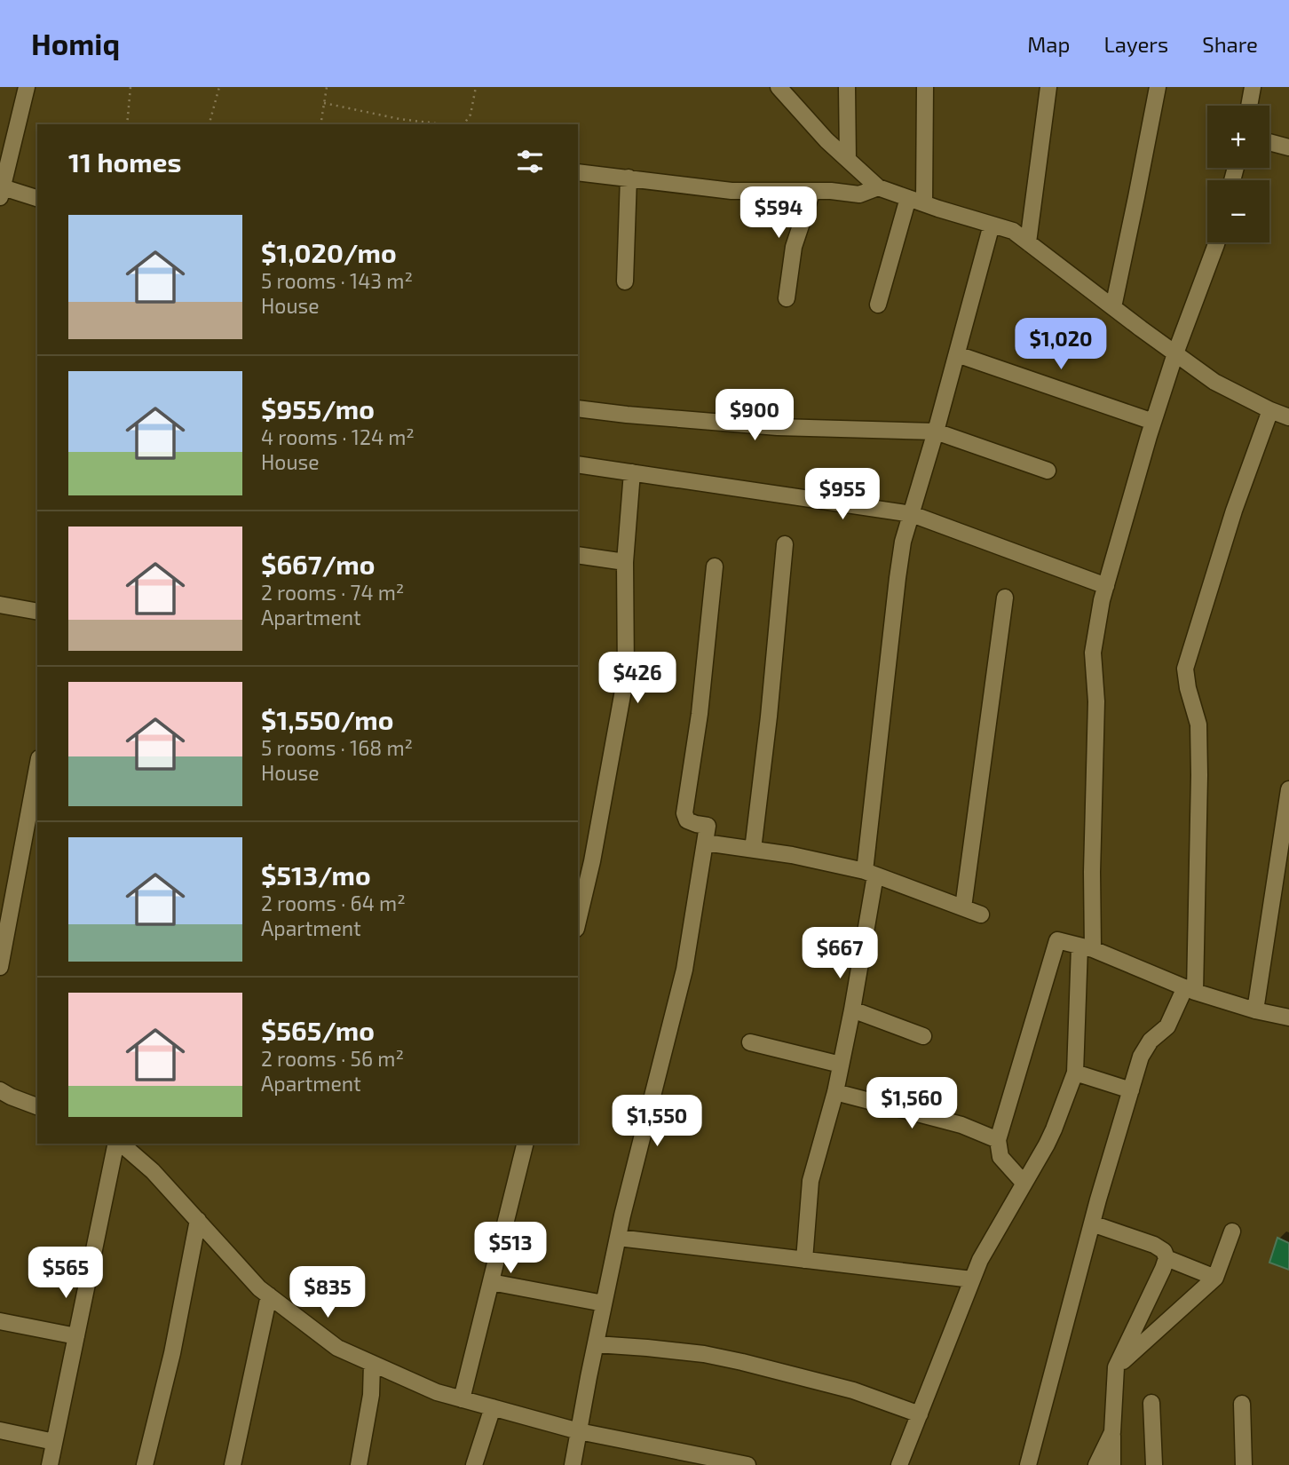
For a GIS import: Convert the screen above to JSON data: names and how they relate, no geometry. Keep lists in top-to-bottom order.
{
  "page": {
    "header": "Homiq",
    "nav": ["Map", "Layers", "Share"],
    "map_buttons": ["+", "−"],
    "heading": "11 homes",
    "price": [
      "$594",
      "$1,020",
      "$900",
      "$955",
      "$426",
      "$667",
      "$1,560",
      "$1,550",
      "$513",
      "$565",
      "$835"
    ],
    "list": [
      {
        "name": "$1,020/mo",
        "note": "5 rooms · 143 m² · House"
      },
      {
        "name": "$955/mo",
        "note": "4 rooms · 124 m² · House"
      },
      {
        "name": "$667/mo",
        "note": "2 rooms · 74 m² · Apartment"
      },
      {
        "name": "$1,550/mo",
        "note": "5 rooms · 168 m² · House"
      },
      {
        "name": "$513/mo",
        "note": "2 rooms · 64 m² · Apartment"
      },
      {
        "name": "$565/mo",
        "note": "2 rooms · 56 m² · Apartment"
      }
    ]
  }
}
